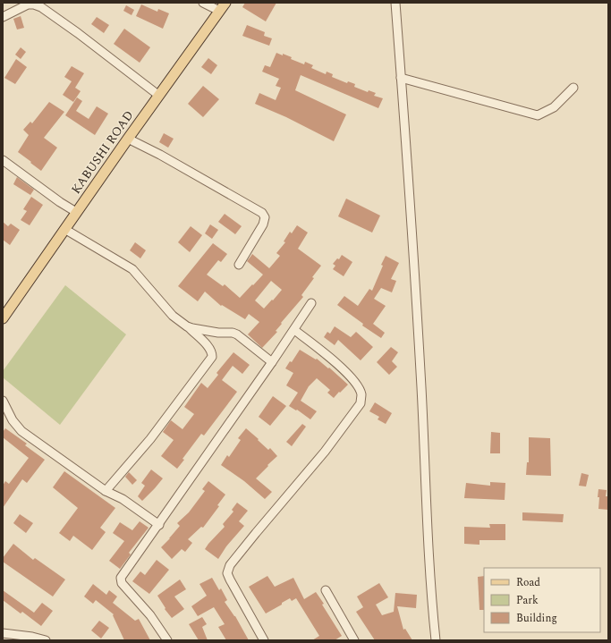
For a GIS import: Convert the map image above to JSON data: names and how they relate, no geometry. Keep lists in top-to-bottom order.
{
  "streets": {
    "main road": ["KABUSHI ROAD"]
  },
  "legend": ["Road", "Park", "Building"]
}
